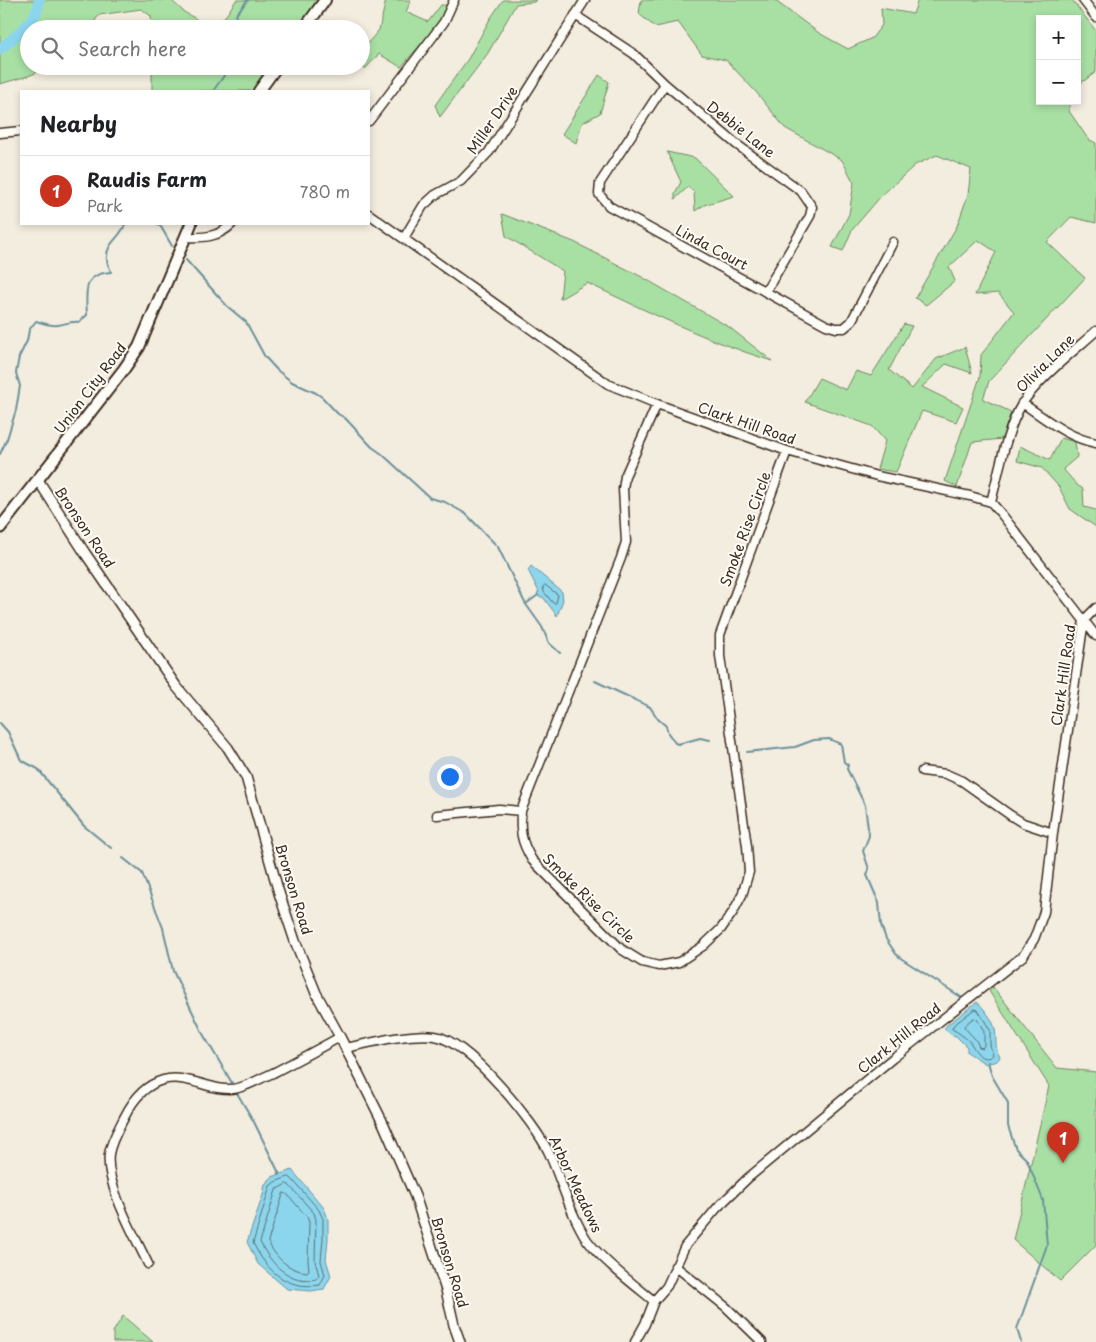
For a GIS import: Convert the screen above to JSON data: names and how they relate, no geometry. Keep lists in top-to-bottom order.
{
  "streets": {
    "main road": ["Union City Road"],
    "street": [
      "Miller Drive",
      "Debbie Lane",
      "Linda Court",
      "Olivia Lane",
      "Clark Hill Road",
      "Bronson Road",
      "Smoke Rise Circle",
      "Arbor Meadows"
    ]
  },
  "crossings": [
    ["Miller Drive", "Debbie Lane"],
    ["Miller Drive", "Clark Hill Road"],
    ["Debbie Lane", "Linda Court"],
    ["Olivia Lane", "Clark Hill Road"],
    ["Union City Road", "Bronson Road"],
    ["Clark Hill Road", "Smoke Rise Circle"],
    ["Clark Hill Road", "Arbor Meadows"],
    ["Bronson Road", "Arbor Meadows"]
  ],
  "page": {
    "map_buttons": ["+", "−"],
    "search": "Search here",
    "heading": "Nearby",
    "list": [
      {
        "mark": "1",
        "name": "Raudis Farm",
        "note": "Park",
        "value": "780 m"
      }
    ],
    "pins": "1"
  }
}
